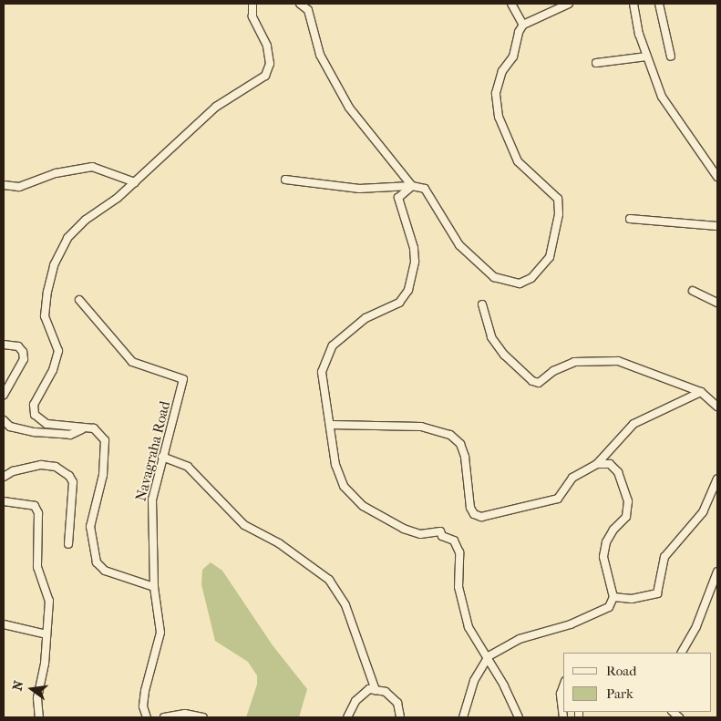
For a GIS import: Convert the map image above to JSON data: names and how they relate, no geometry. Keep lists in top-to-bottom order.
{
  "streets": {
    "street": ["Navagraha Road"]
  },
  "legend": ["Road", "Park"],
  "north": "left"
}
